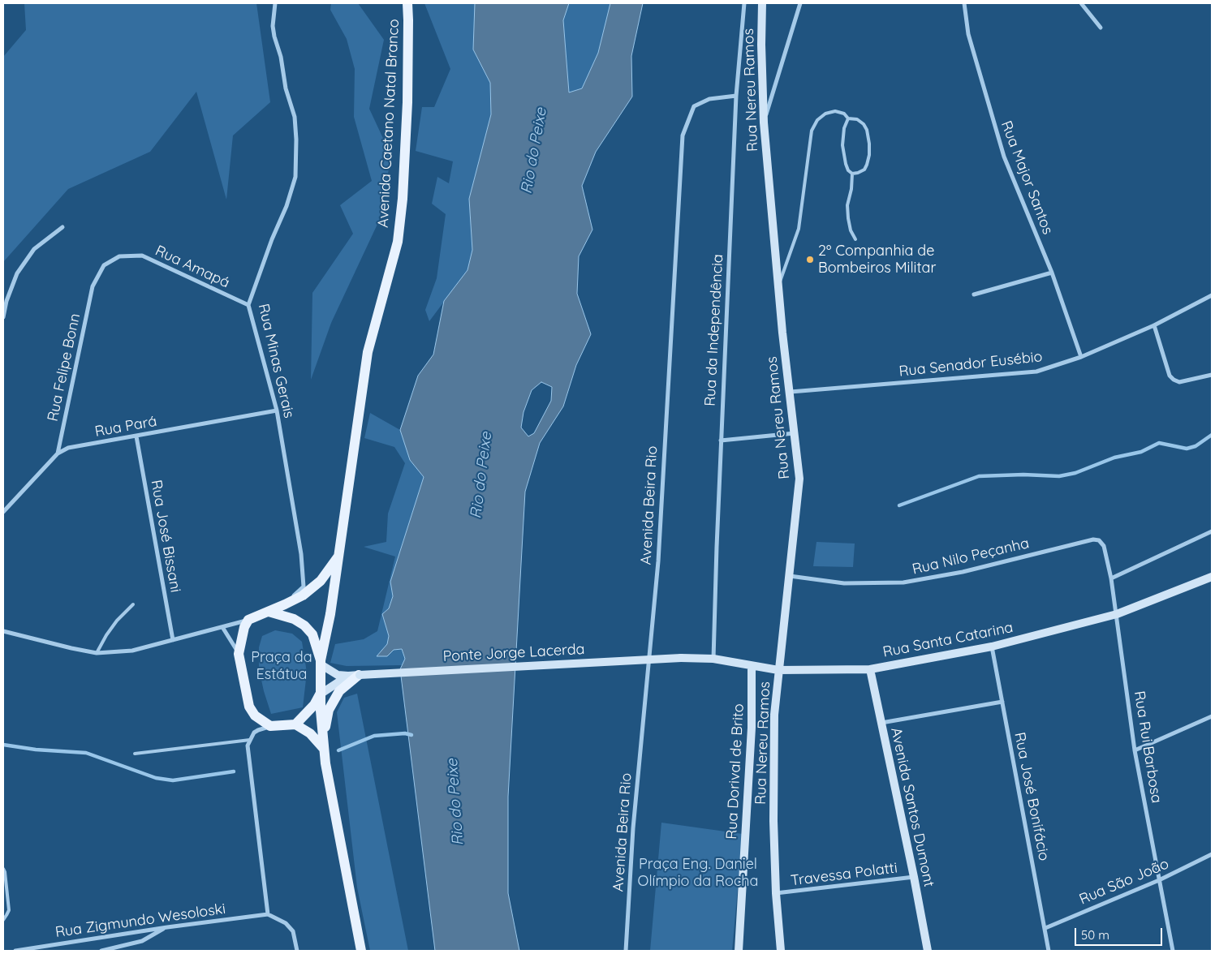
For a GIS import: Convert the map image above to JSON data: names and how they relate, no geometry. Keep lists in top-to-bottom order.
{
  "streets": {
    "main road": ["Avenida Caetano Natal Branco"],
    "street": [
      "Rua Nereu Ramos",
      "Rua Major Santos",
      "Rua Amapá",
      "Rua da Independência",
      "Rua Minas Gerais",
      "Rua Senador Eusébio",
      "Rua Felipe Bonn",
      "Rua Pará",
      "Avenida Beira Rio",
      "Rua José Bissani",
      "Rua Nilo Peçanha",
      "Rua Santa Catarina",
      "Ponte Jorge Lacerda",
      "Rua Rui Barbosa",
      "Rua Dorival de Brito",
      "Rua José Bonifácio",
      "Avenida Santos Dumont",
      "Travessa Polatti",
      "Rua São João",
      "Rua Zigmundo Wesoloski"
    ]
  },
  "crossings": [
    ["Rua Nereu Ramos", "Rua Senador Eusébio"],
    ["Rua Nereu Ramos", "Rua Nilo Peçanha"],
    ["Rua Nereu Ramos", "Rua Santa Catarina"],
    ["Rua Nereu Ramos", "Travessa Polatti"],
    ["Avenida Caetano Natal Branco", "Rua Minas Gerais"],
    ["Avenida Caetano Natal Branco", "Ponte Jorge Lacerda"],
    ["Rua Major Santos", "Rua Senador Eusébio"],
    ["Rua Amapá", "Rua Minas Gerais"],
    ["Rua Amapá", "Rua Felipe Bonn"],
    ["Rua da Independência", "Avenida Beira Rio"],
    ["Rua da Independência", "Rua Santa Catarina"],
    ["Rua Minas Gerais", "Rua Pará"],
    ["Rua Felipe Bonn", "Rua Pará"],
    ["Rua Pará", "Rua José Bissani"],
    ["Rua Nilo Peçanha", "Rua Rui Barbosa"],
    ["Rua Santa Catarina", "Ponte Jorge Lacerda"],
    ["Rua Santa Catarina", "Rua Rui Barbosa"],
    ["Rua Santa Catarina", "Rua Dorival de Brito"],
    ["Rua Santa Catarina", "Rua José Bonifácio"],
    ["Rua Santa Catarina", "Avenida Santos Dumont"],
    ["Rua Rui Barbosa", "Rua São João"],
    ["Rua José Bonifácio", "Rua São João"],
    ["Avenida Santos Dumont", "Travessa Polatti"]
  ],
  "water": ["Rio do Peixe"],
  "parks": ["Praça da Estátua", "Praça Eng. Daniel Olímpio da Rocha"],
  "places": ["2º Companhia de Bombeiros Militar"],
  "scale_bar": "50 m"
}
